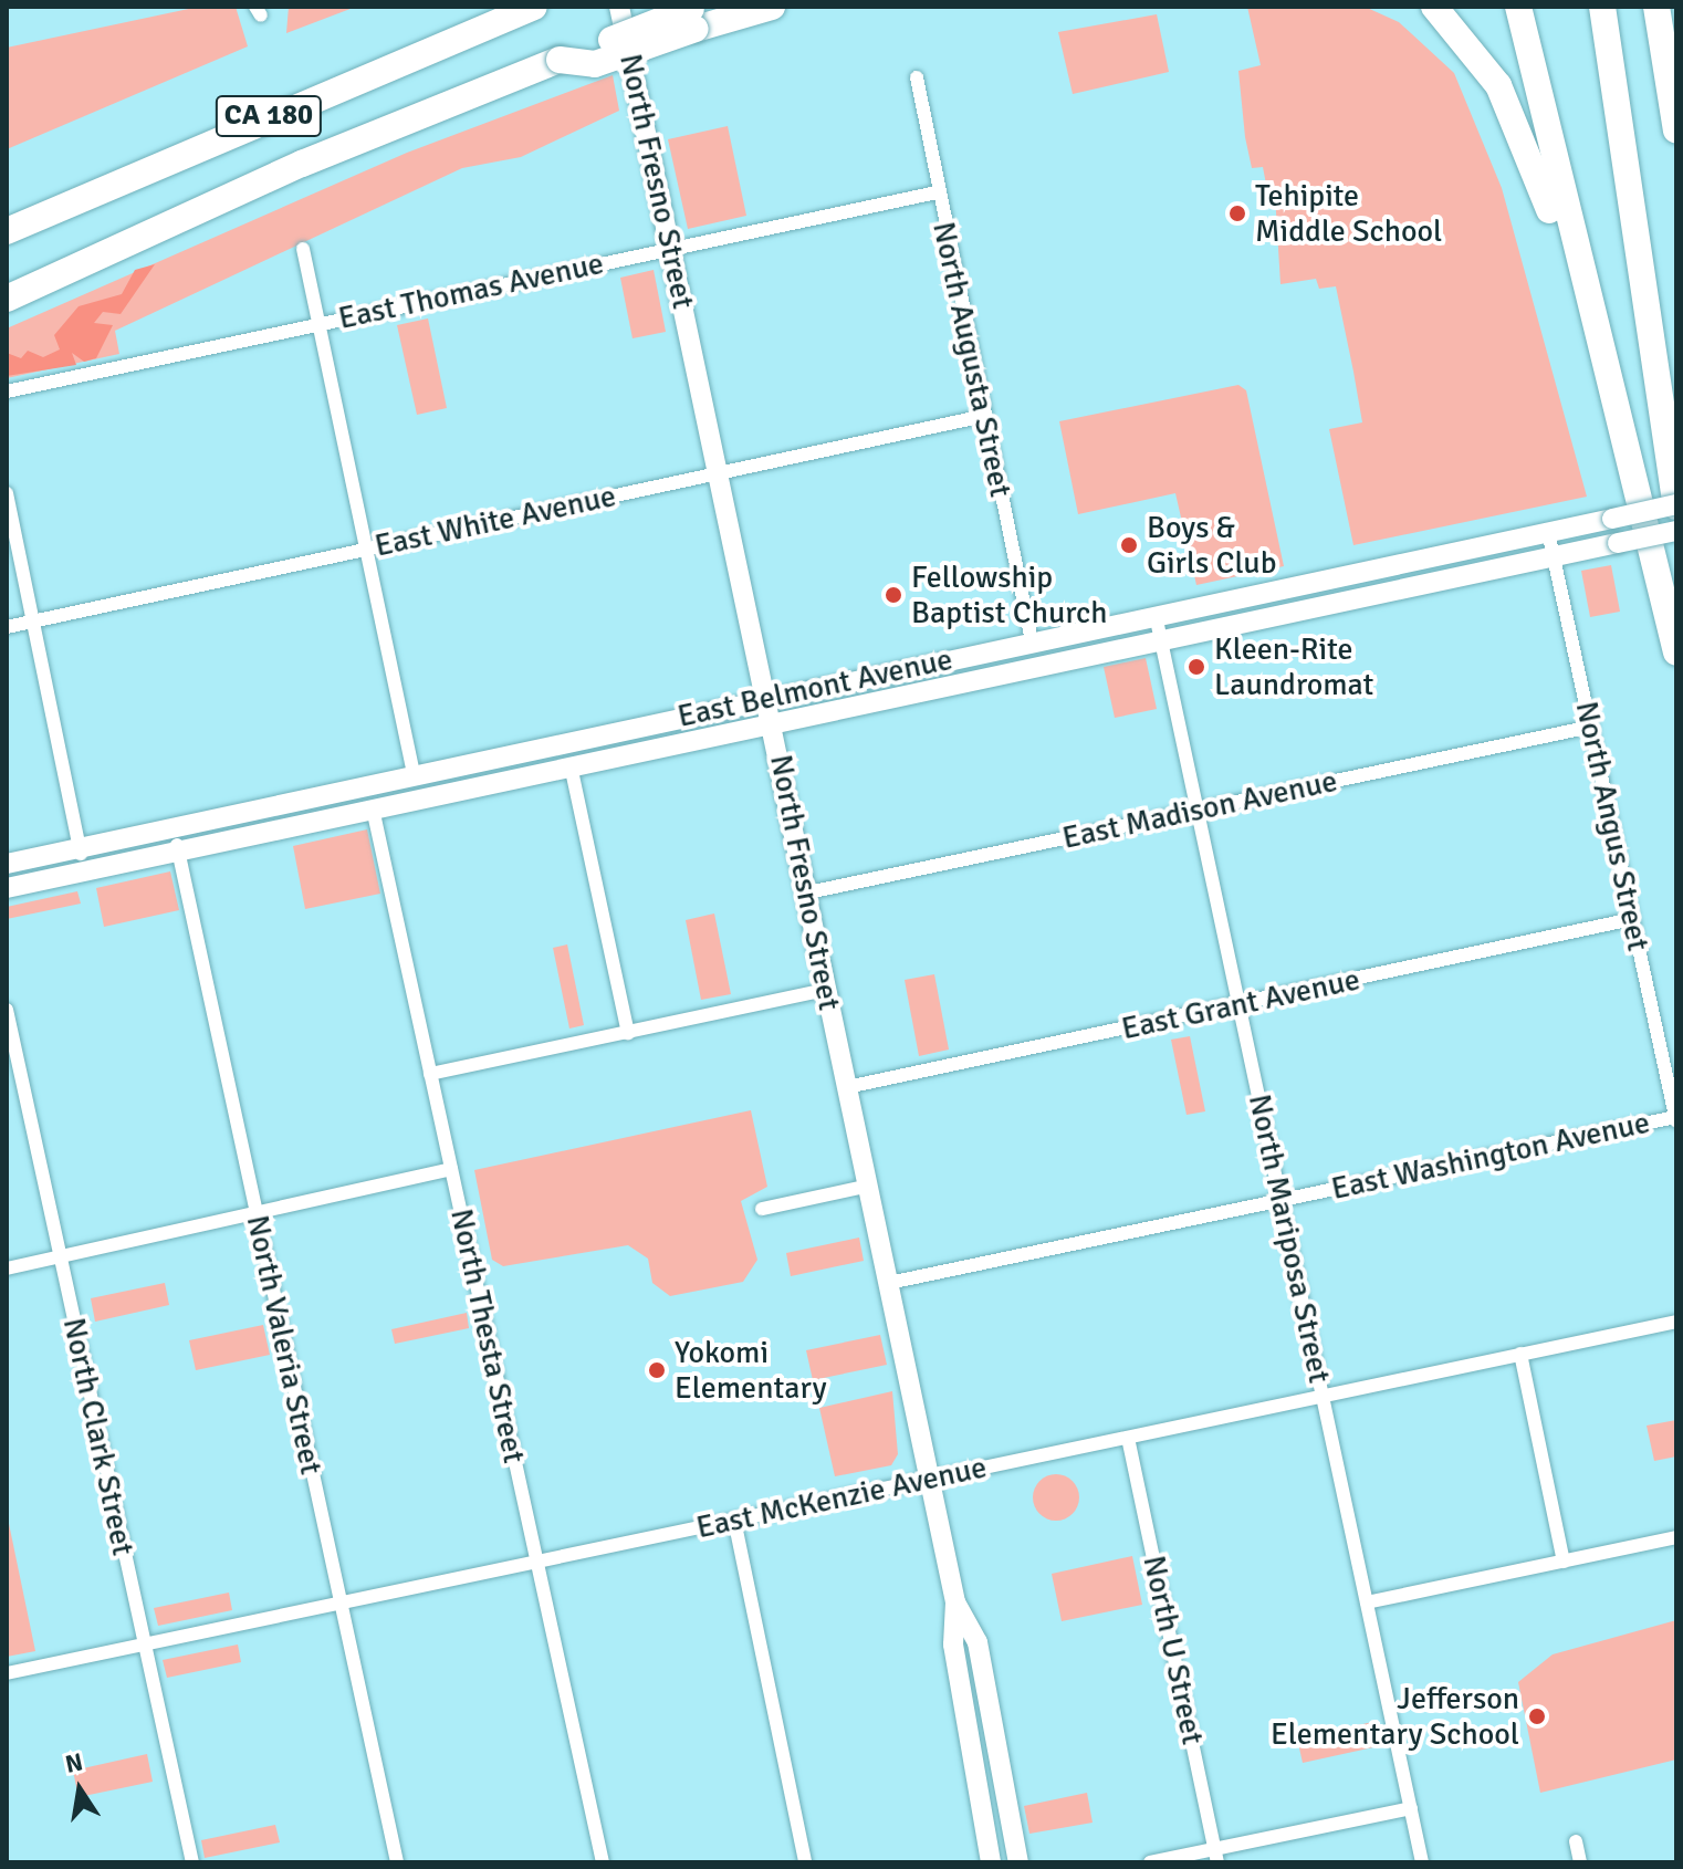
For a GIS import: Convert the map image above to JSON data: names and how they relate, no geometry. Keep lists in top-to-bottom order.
{
  "streets": {
    "highway": ["CA 180"],
    "main road": ["North Fresno Street", "East Belmont Avenue"],
    "street": [
      "East Thomas Avenue",
      "North Augusta Street",
      "East White Avenue",
      "East Madison Avenue",
      "North Angus Street",
      "East Grant Avenue",
      "East Washington Avenue",
      "North Mariposa Street",
      "North Thesta Street",
      "North Valeria Street",
      "North Clark Street",
      "East McKenzie Avenue",
      "North U Street"
    ]
  },
  "crossings": [
    ["North Fresno Street", "East Thomas Avenue"],
    ["North Fresno Street", "East White Avenue"],
    ["North Fresno Street", "East Belmont Avenue"],
    ["North Fresno Street", "East Madison Avenue"],
    ["North Fresno Street", "East Grant Avenue"],
    ["North Fresno Street", "East Washington Avenue"],
    ["North Fresno Street", "East McKenzie Avenue"],
    ["East Thomas Avenue", "North Augusta Street"],
    ["North Augusta Street", "East White Avenue"],
    ["North Augusta Street", "East Belmont Avenue"],
    ["East Belmont Avenue", "North Angus Street"],
    ["East Belmont Avenue", "North Mariposa Street"],
    ["East Belmont Avenue", "North Thesta Street"],
    ["East Belmont Avenue", "North Valeria Street"],
    ["East Madison Avenue", "North Angus Street"],
    ["East Madison Avenue", "North Mariposa Street"],
    ["North Angus Street", "East Grant Avenue"],
    ["North Angus Street", "East Washington Avenue"],
    ["East Grant Avenue", "North Mariposa Street"],
    ["East Washington Avenue", "North Mariposa Street"],
    ["North Mariposa Street", "East McKenzie Avenue"],
    ["North Thesta Street", "East McKenzie Avenue"],
    ["North Valeria Street", "East McKenzie Avenue"],
    ["North Clark Street", "East McKenzie Avenue"],
    ["East McKenzie Avenue", "North U Street"]
  ],
  "places": [
    "Tehipite Middle School",
    "Boys & Girls Club",
    "Fellowship Baptist Church",
    "Kleen-Rite Laundromat",
    "Yokomi Elementary",
    "Jefferson Elementary School"
  ],
  "north": "top"
}
